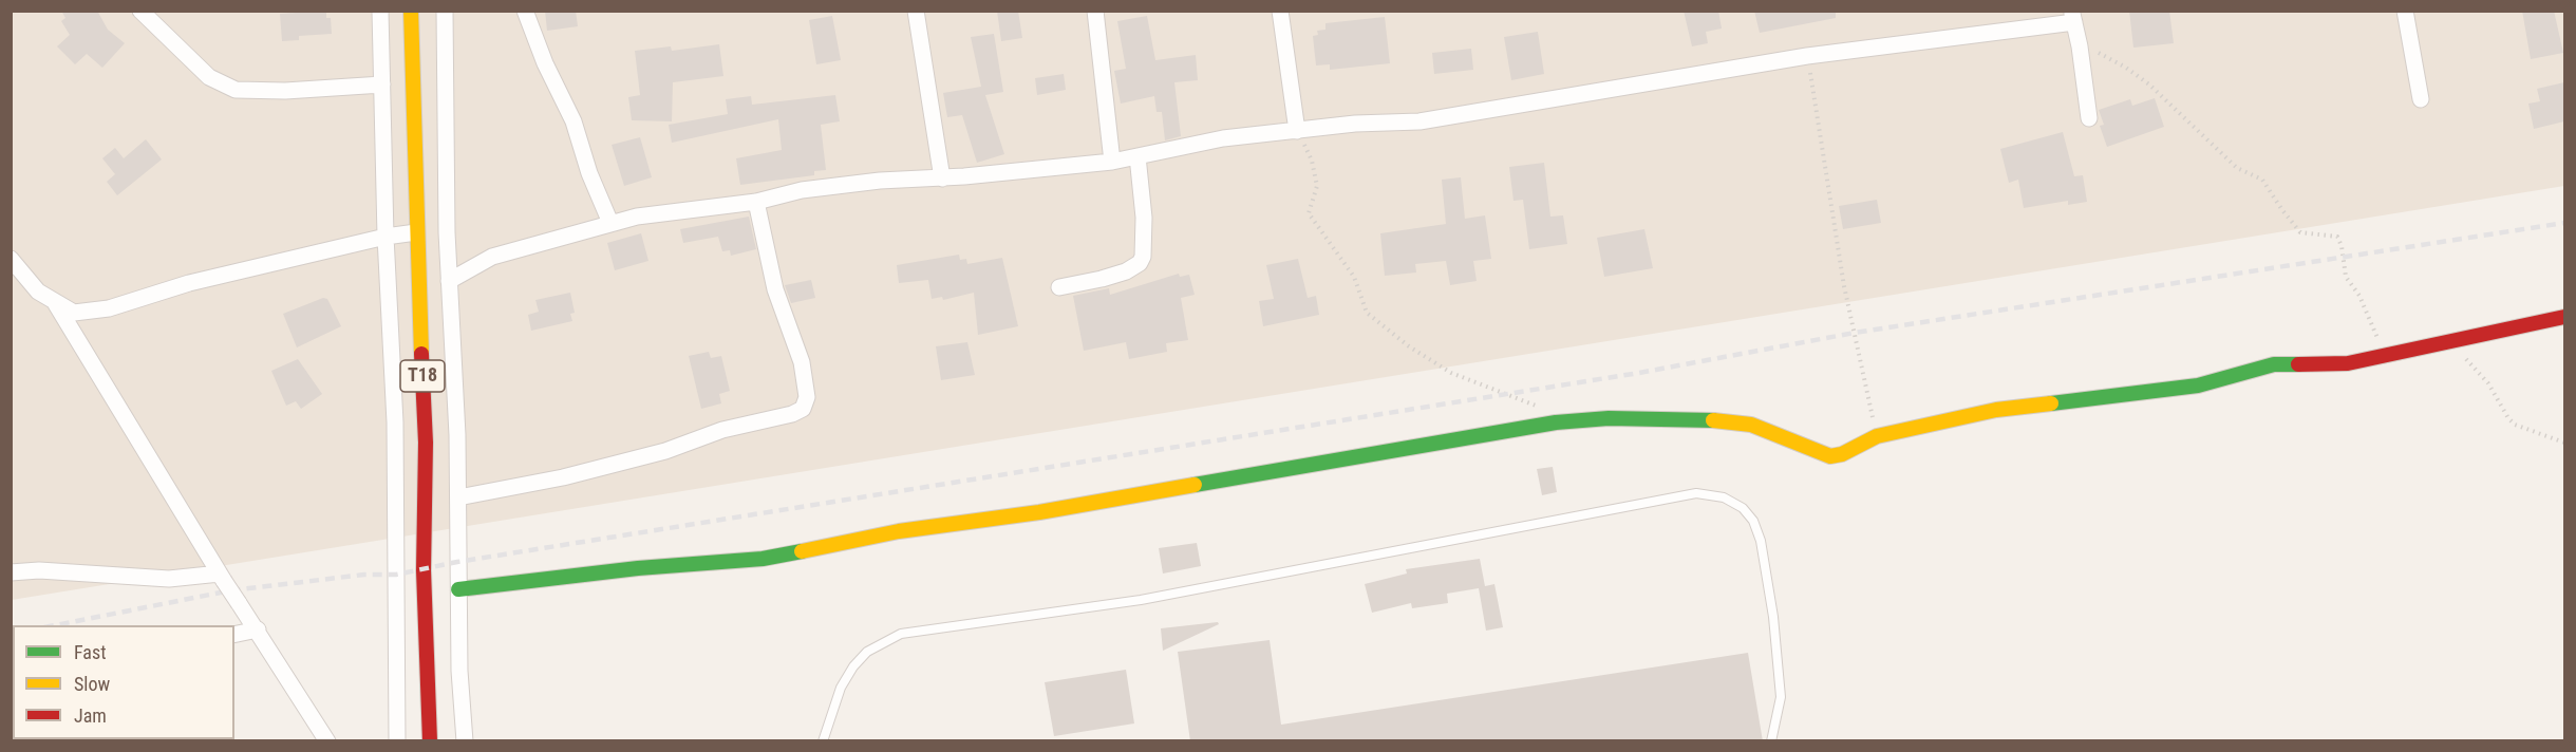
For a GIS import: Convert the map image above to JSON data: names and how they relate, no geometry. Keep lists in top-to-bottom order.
{
  "streets": {
    "street": ["T18"]
  },
  "legend": ["Fast", "Slow", "Jam"]
}
